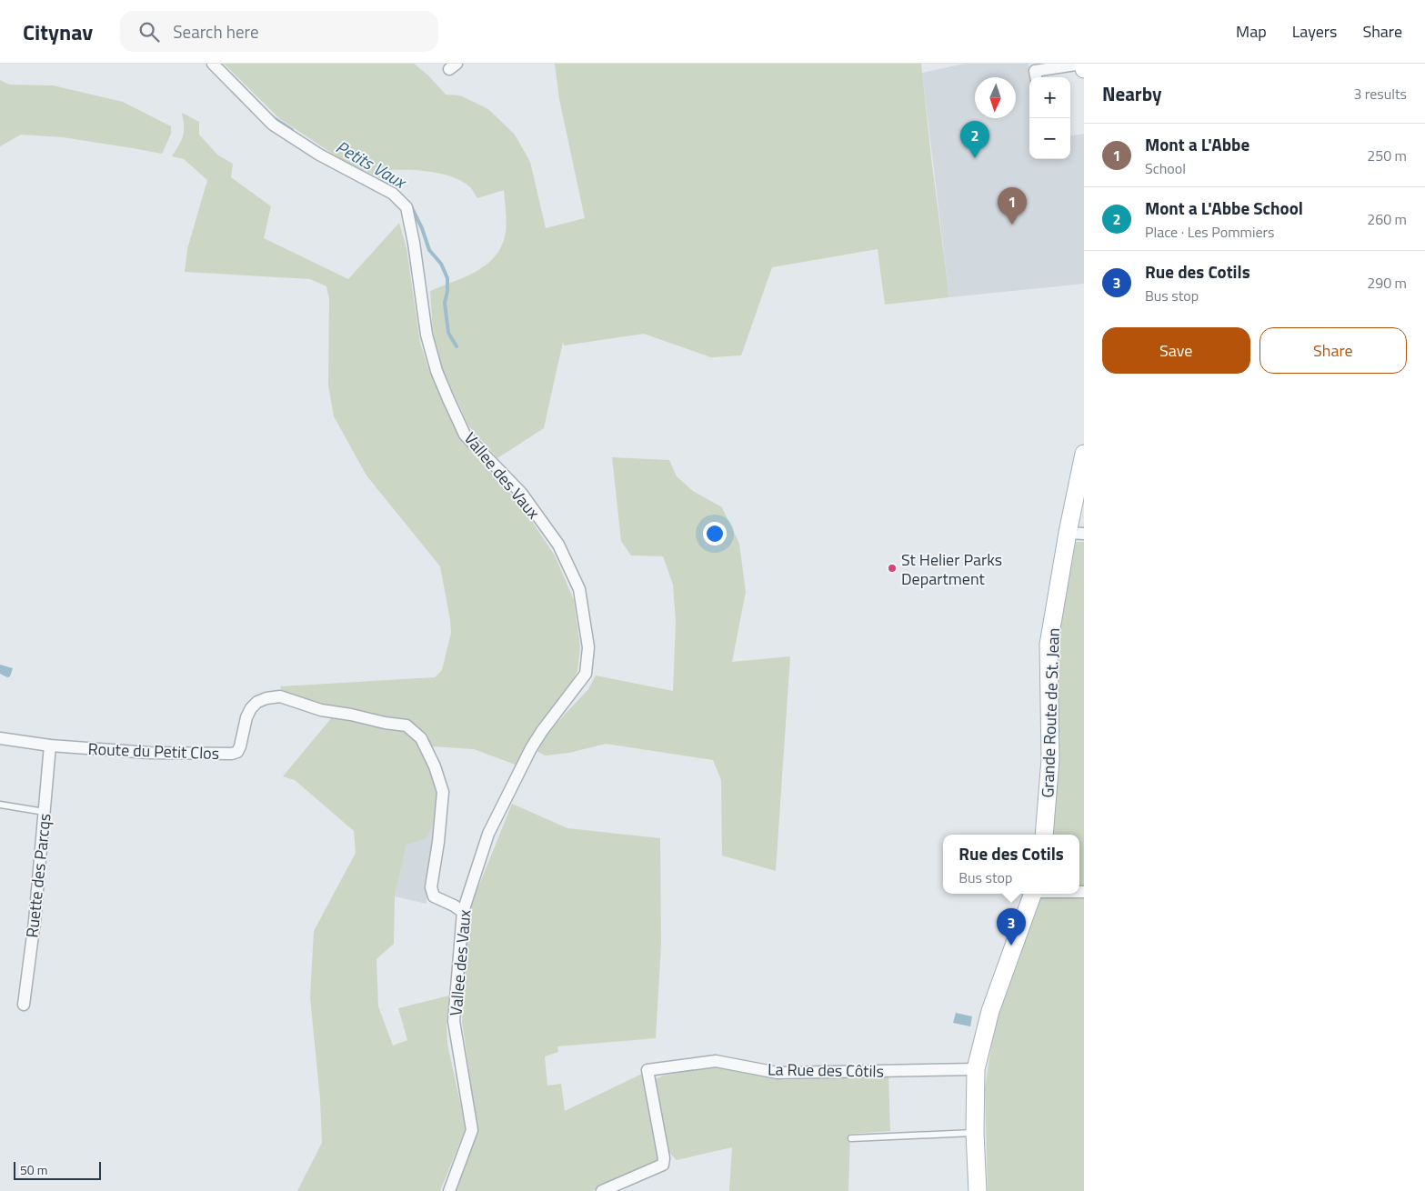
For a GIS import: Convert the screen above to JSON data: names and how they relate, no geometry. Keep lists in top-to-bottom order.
{
  "streets": {
    "main road": ["Grande Route de St. Jean"],
    "street": [
      "Vallee des Vaux",
      "Route du Petit Clos",
      "Ruette des Parcqs",
      "La Rue des Côtils"
    ]
  },
  "crossings": [
    ["Vallee des Vaux", "Route du Petit Clos"],
    ["Route du Petit Clos", "Ruette des Parcqs"]
  ],
  "water": ["Petits Vaux"],
  "places": ["St Helier Parks Department"],
  "scale_bar": "50 m",
  "north": "bottom",
  "page": {
    "header": "Citynav",
    "search": "Search here",
    "nav": ["Map", "Layers", "Share"],
    "heading": ["Nearby", "3 results"],
    "map_buttons": ["+", "−"],
    "pins": ["2", "1", "3"],
    "list": [
      {
        "mark": "1",
        "name": "Mont a L'Abbe",
        "note": "School",
        "value": "250 m"
      },
      {
        "mark": "2",
        "name": "Mont a L'Abbe School",
        "note": "Place · Les Pommiers",
        "value": "260 m"
      },
      {
        "mark": "3",
        "name": "Rue des Cotils",
        "note": "Bus stop",
        "value": "290 m"
      }
    ],
    "buttons": ["Save", "Share"],
    "popup": ["Rue des Cotils", "Bus stop"],
    "scale": "50 m"
  }
}
